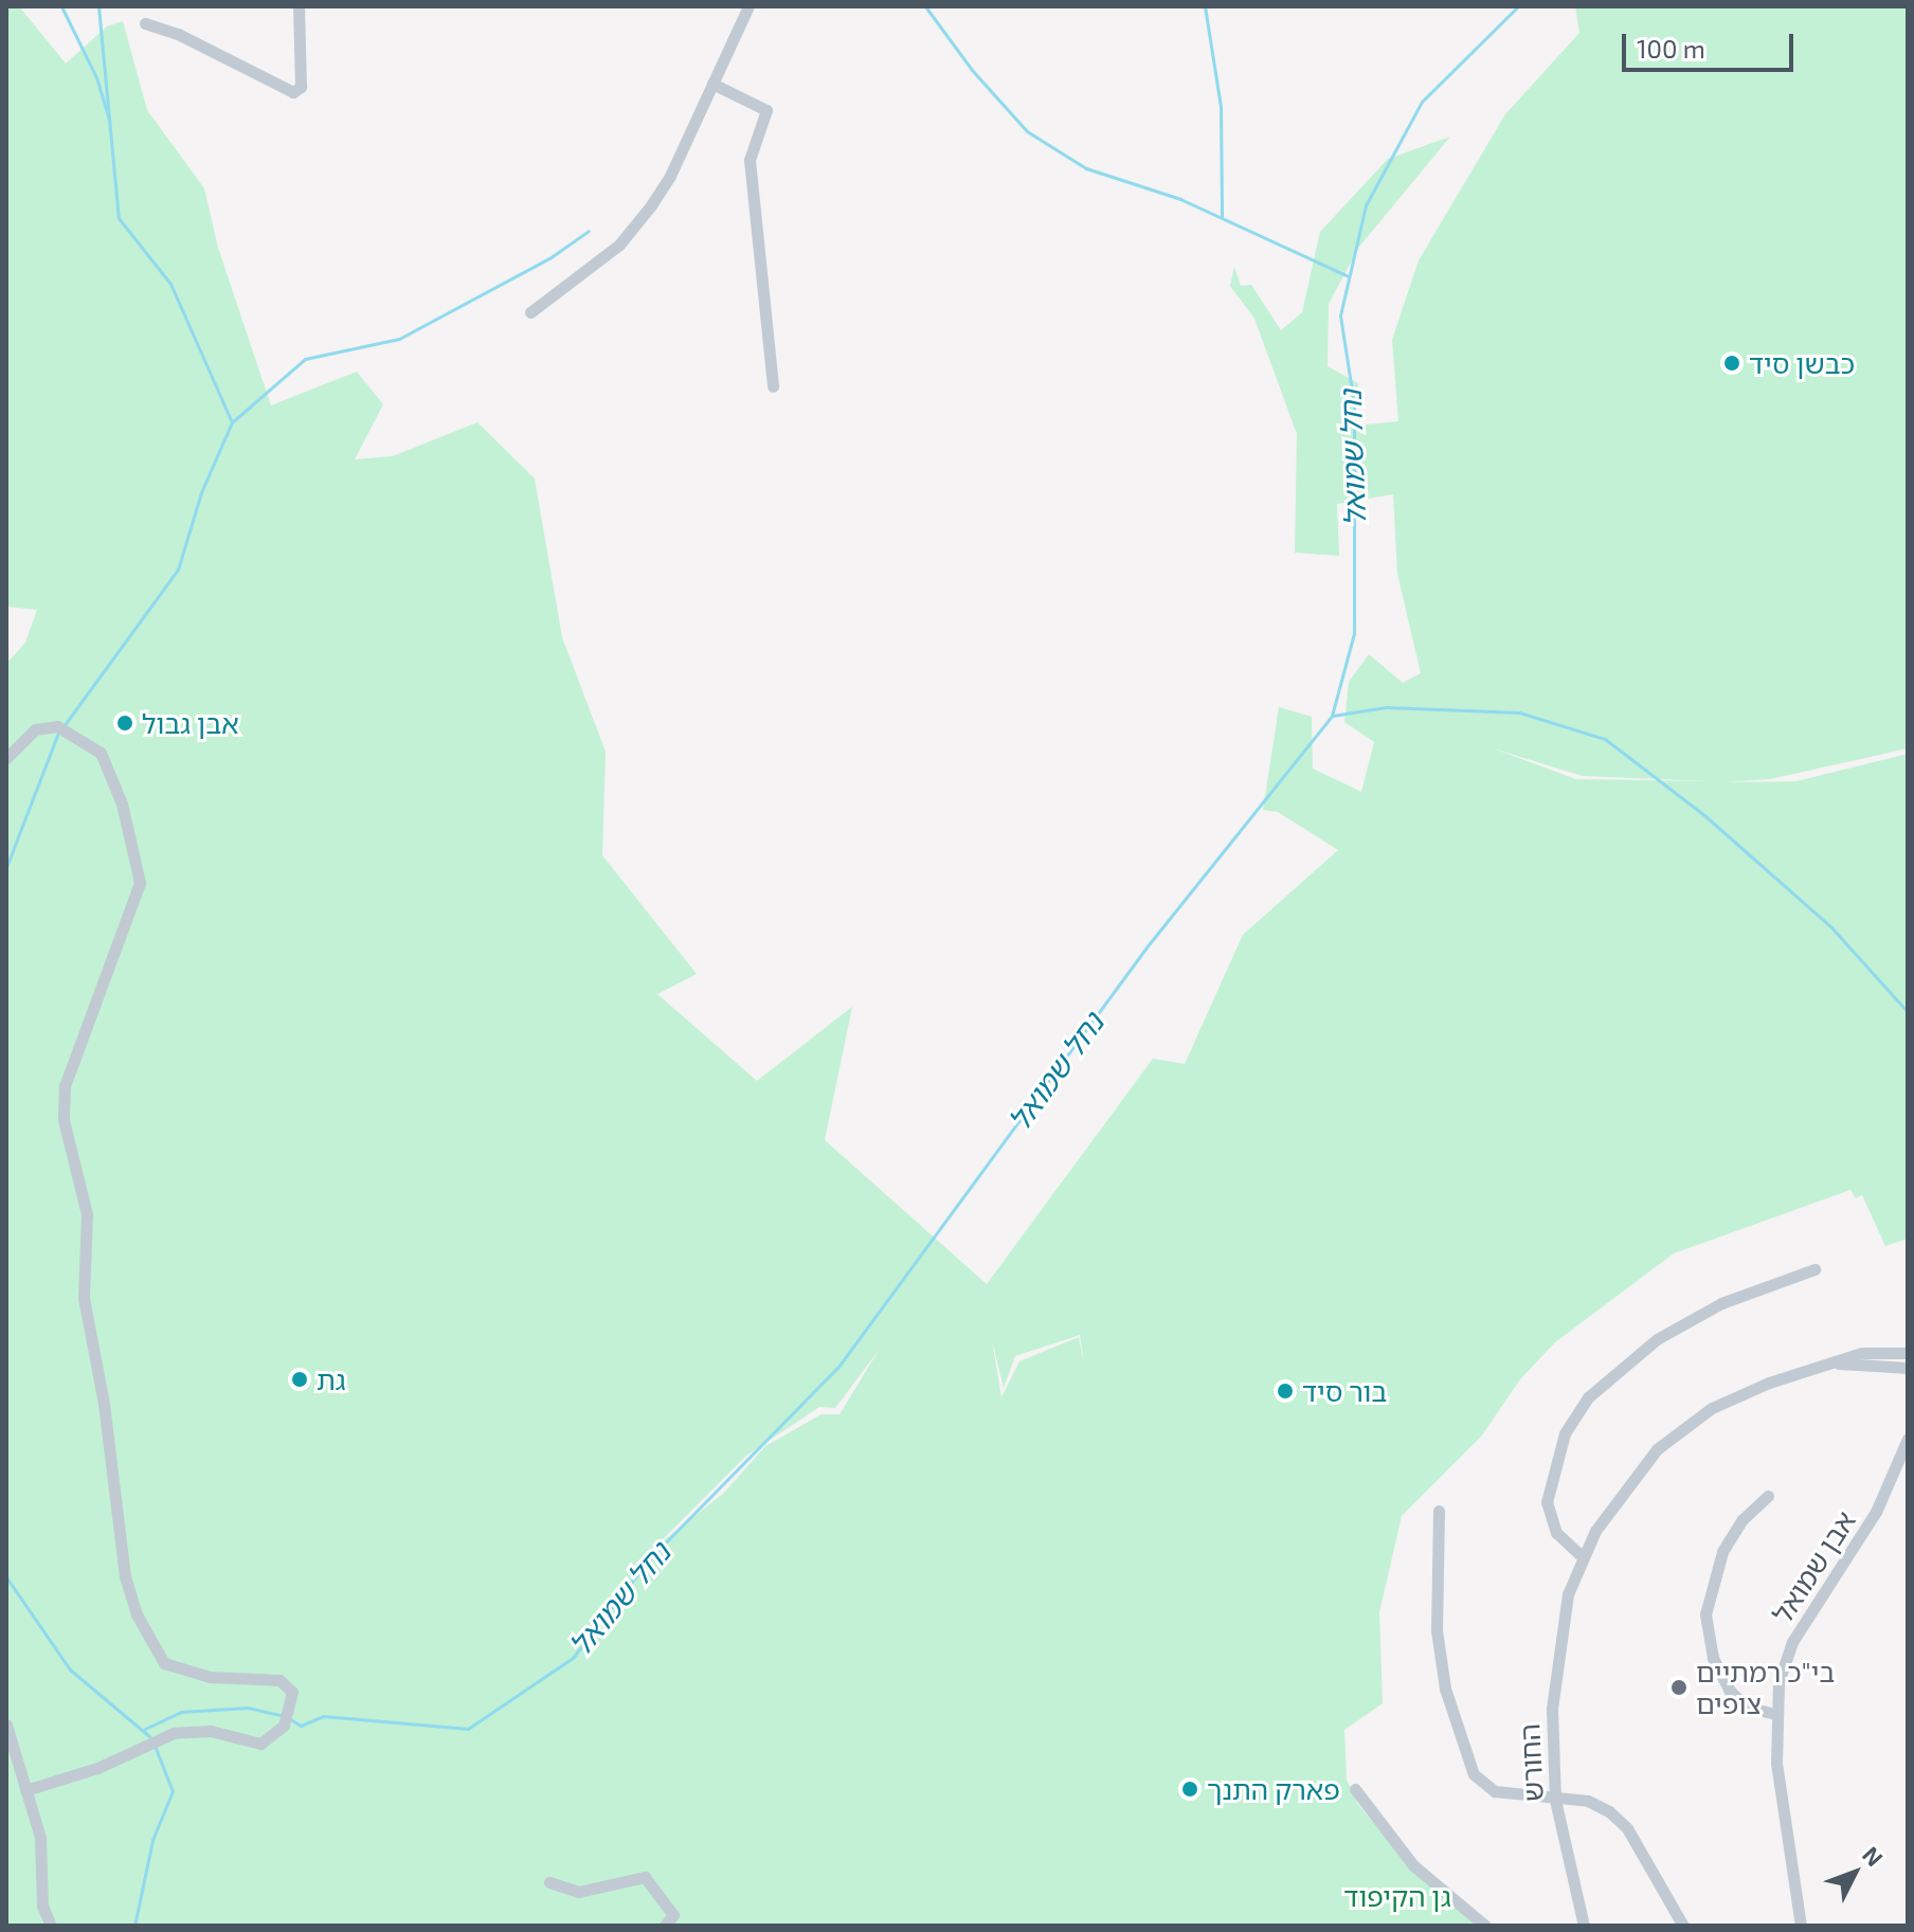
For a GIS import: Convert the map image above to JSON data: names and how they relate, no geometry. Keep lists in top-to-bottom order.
{
  "streets": {
    "street": ["אבן שמואל", "החורש"]
  },
  "water": ["נחל שמואל"],
  "parks": ["גן הקיפוד"],
  "places": [
    "כבשן סיד",
    "אבן גבול",
    "גת",
    "בור סיד",
    "בי\"כ רמתיים צופים",
    "פארק התנך"
  ],
  "scale_bar": "100 m",
  "north": "top right"
}
